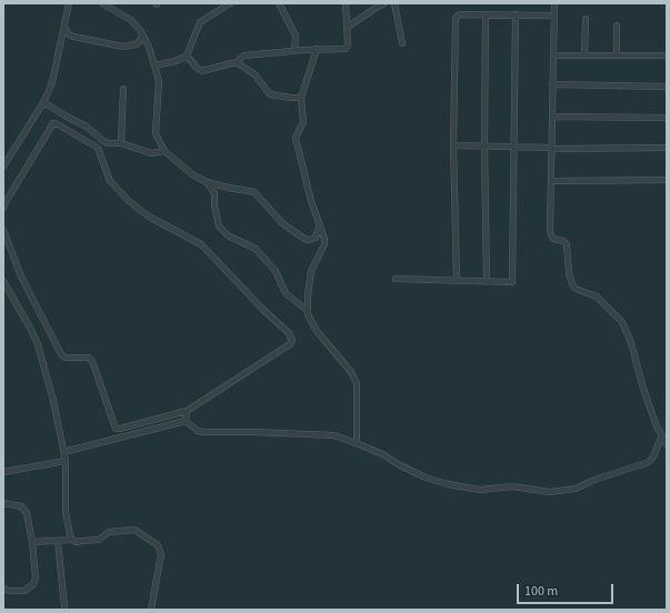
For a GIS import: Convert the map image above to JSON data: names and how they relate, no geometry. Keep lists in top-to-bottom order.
{
  "scale_bar": "100 m"
}
